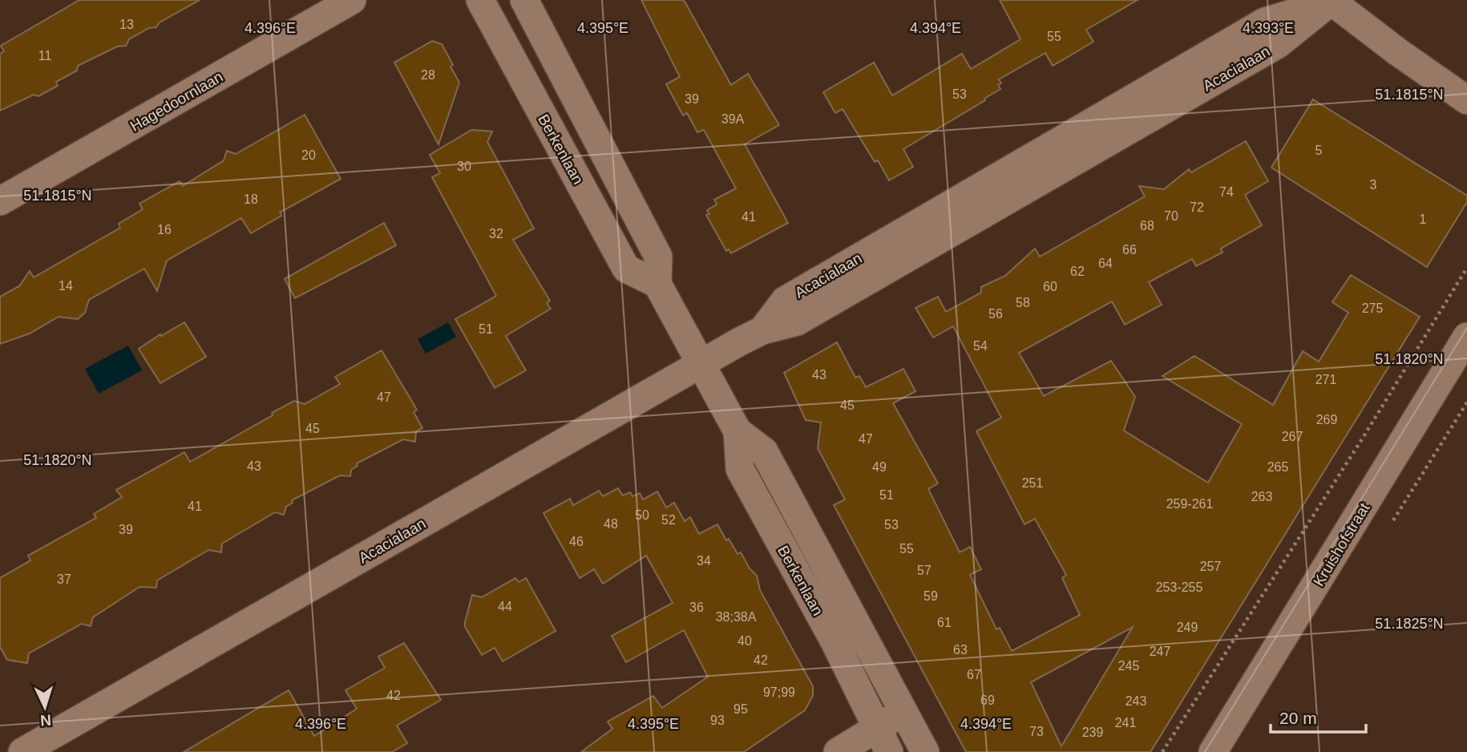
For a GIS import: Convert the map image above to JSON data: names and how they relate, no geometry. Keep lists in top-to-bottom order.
{
  "streets": {
    "street": [
      "Acacialaan",
      "Hagedoornlaan",
      "Berkenlaan",
      "Kruishofstraat"
    ]
  },
  "crossings": [
    ["Acacialaan", "Berkenlaan"]
  ],
  "house_numbers": [
    "13",
    "55",
    "11",
    "28",
    "53",
    "39",
    "39A",
    "5",
    "20",
    "30",
    "3",
    "74",
    "18",
    "72",
    "70",
    "41",
    "1",
    "68",
    "16",
    "32",
    "66",
    "64",
    "62",
    "14",
    "60",
    "58",
    "275",
    "56",
    "51",
    "54",
    "43",
    "271",
    "47",
    "45",
    "269",
    "45",
    "267",
    "47",
    "43",
    "49",
    "265",
    "251",
    "51",
    "263",
    "259-261",
    "41",
    "50",
    "52",
    "48",
    "53",
    "39",
    "46",
    "55",
    "34",
    "257",
    "57",
    "37",
    "253-255",
    "59",
    "44",
    "36",
    "38;38A",
    "61",
    "249",
    "40",
    "63",
    "247",
    "42",
    "245",
    "67",
    "97;99",
    "42",
    "69",
    "243",
    "95",
    "93",
    "241",
    "73",
    "239"
  ],
  "scale_bar": "20 m",
  "north": "bottom",
  "coordinates": [
    "4.396°E",
    "4.395°E",
    "4.394°E",
    "4.393°E",
    "51.1815°N",
    "51.1820°N",
    "51.1825°N"
  ]
}
